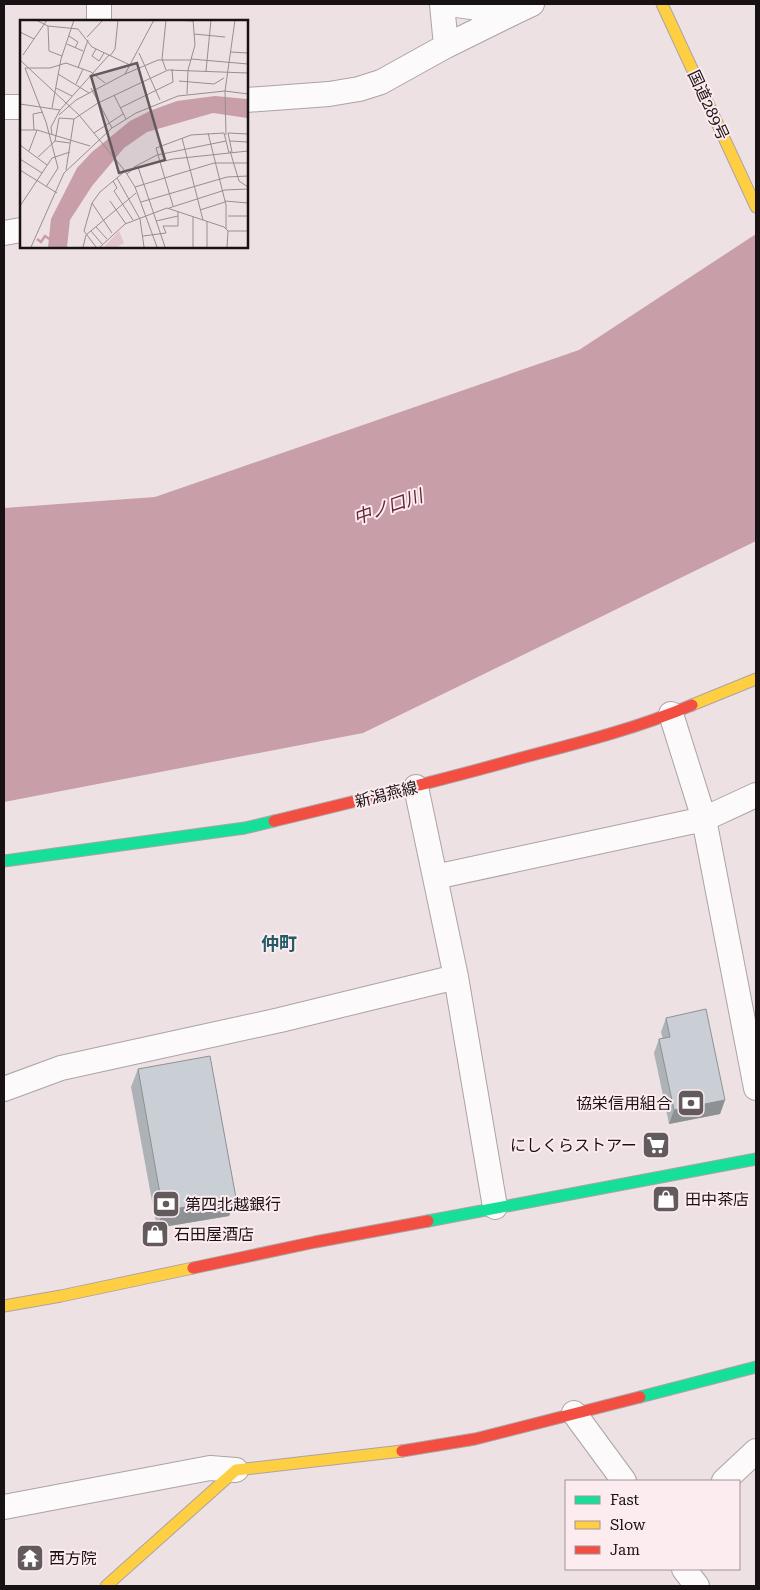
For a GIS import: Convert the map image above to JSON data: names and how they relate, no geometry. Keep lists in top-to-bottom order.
{
  "streets": {
    "main road": ["国道289号", "新潟燕線"]
  },
  "districts": ["仲町"],
  "water": ["中ノ口川"],
  "places": {
    "bank": ["協栄信用組合", "第四北越銀行"],
    "supermarket": ["にしくらストアー"],
    "shop": ["田中茶店", "石田屋酒店"],
    "temple": ["西方院"]
  },
  "legend": ["Fast", "Slow", "Jam"]
}
